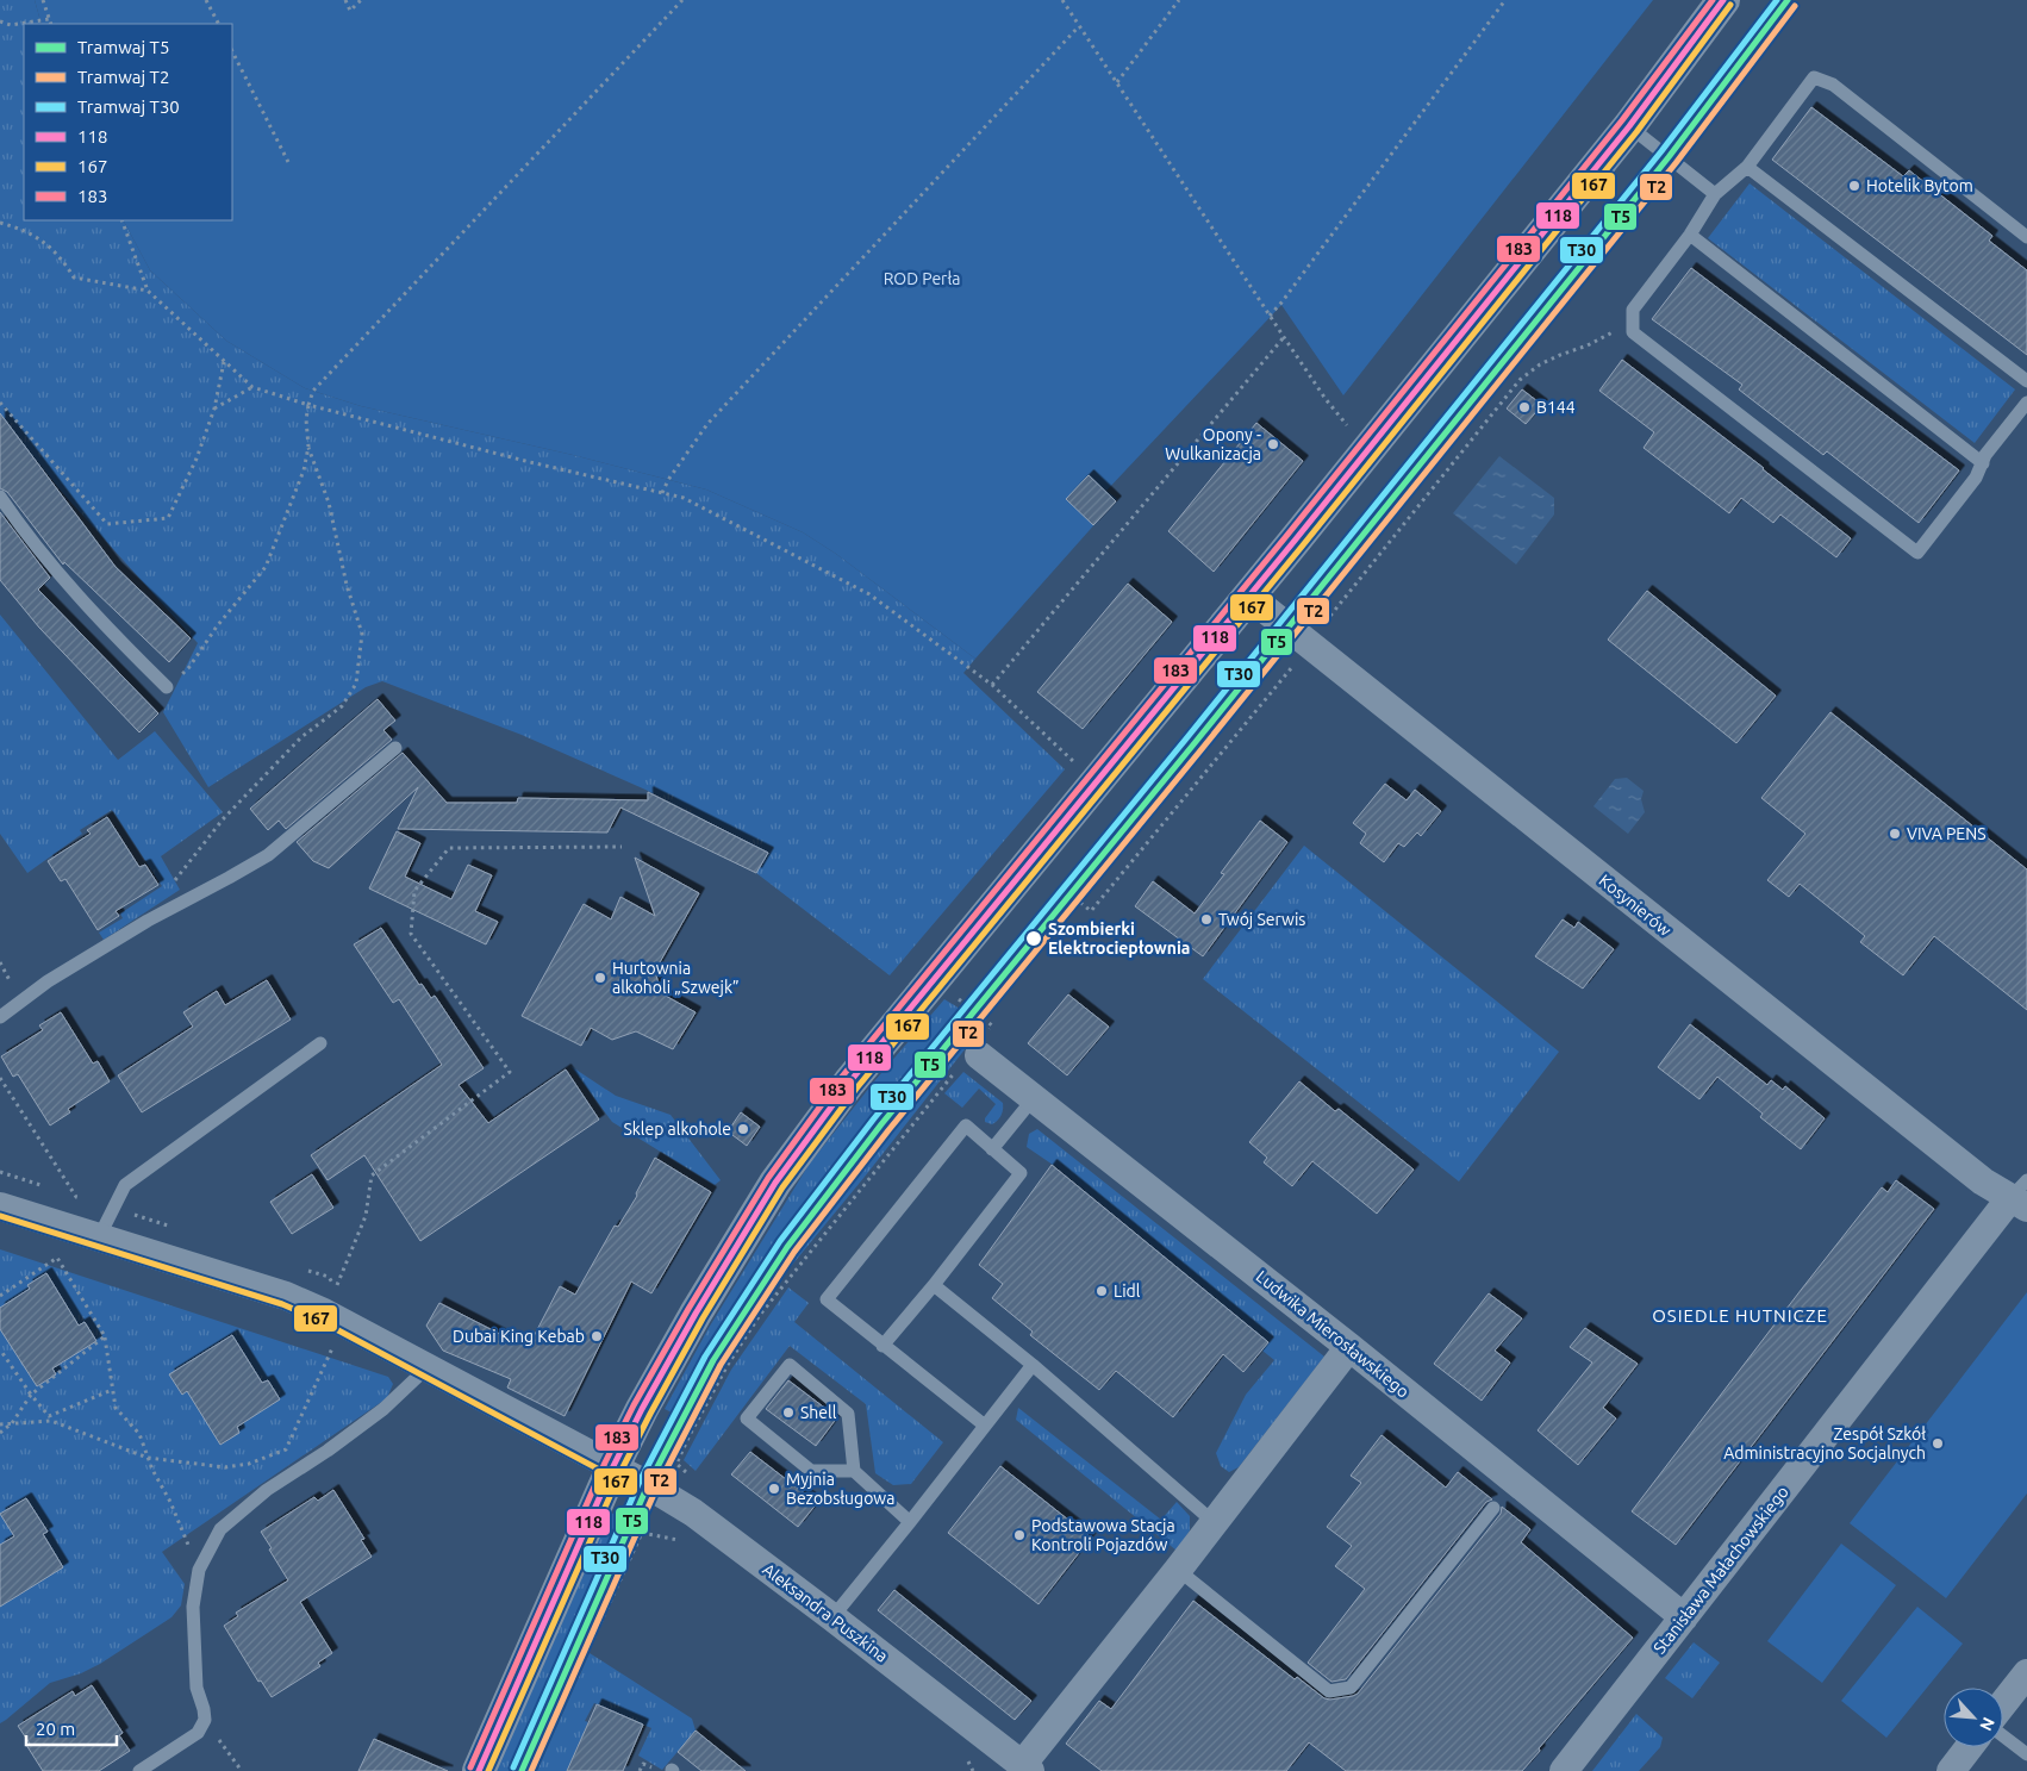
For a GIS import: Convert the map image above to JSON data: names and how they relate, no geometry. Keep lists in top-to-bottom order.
{
  "streets": {
    "street": [
      "Kosynierów",
      "Ludwika Mierosławskiego",
      "Stanisława Małachowskiego",
      "Aleksandra Puszkina"
    ]
  },
  "crossings": [
    ["Kosynierów", "Stanisława Małachowskiego"],
    ["Ludwika Mierosławskiego", "Stanisława Małachowskiego"]
  ],
  "districts": ["OSIEDLE HUTNICZE"],
  "parks": ["ROD Perła"],
  "places": [
    "Hotelik Bytom",
    "B144",
    "Opony - Wulkanizacja",
    "VIVA PENS",
    "Twój Serwis",
    "Szombierki Elektrociepłownia",
    "Hurtownia alkoholi „Szwejk”",
    "Sklep alkohole",
    "Lidl",
    "Dubai King Kebab",
    "Shell",
    "Zespół Szkół Administracyjno Socjalnych",
    "Myjnia Bezobsługowa",
    "Podstawowa Stacja Kontroli Pojazdów"
  ],
  "lines": [
    "tram line T5",
    "tram line T30",
    "transit line 118",
    "transit line 183",
    "transit line 167",
    "tram line T2"
  ],
  "legend": [
    "Tramwaj T5",
    "Tramwaj T2",
    "Tramwaj T30",
    "118",
    "167",
    "183"
  ],
  "scale_bar": "20 m",
  "north": "bottom right"
}
